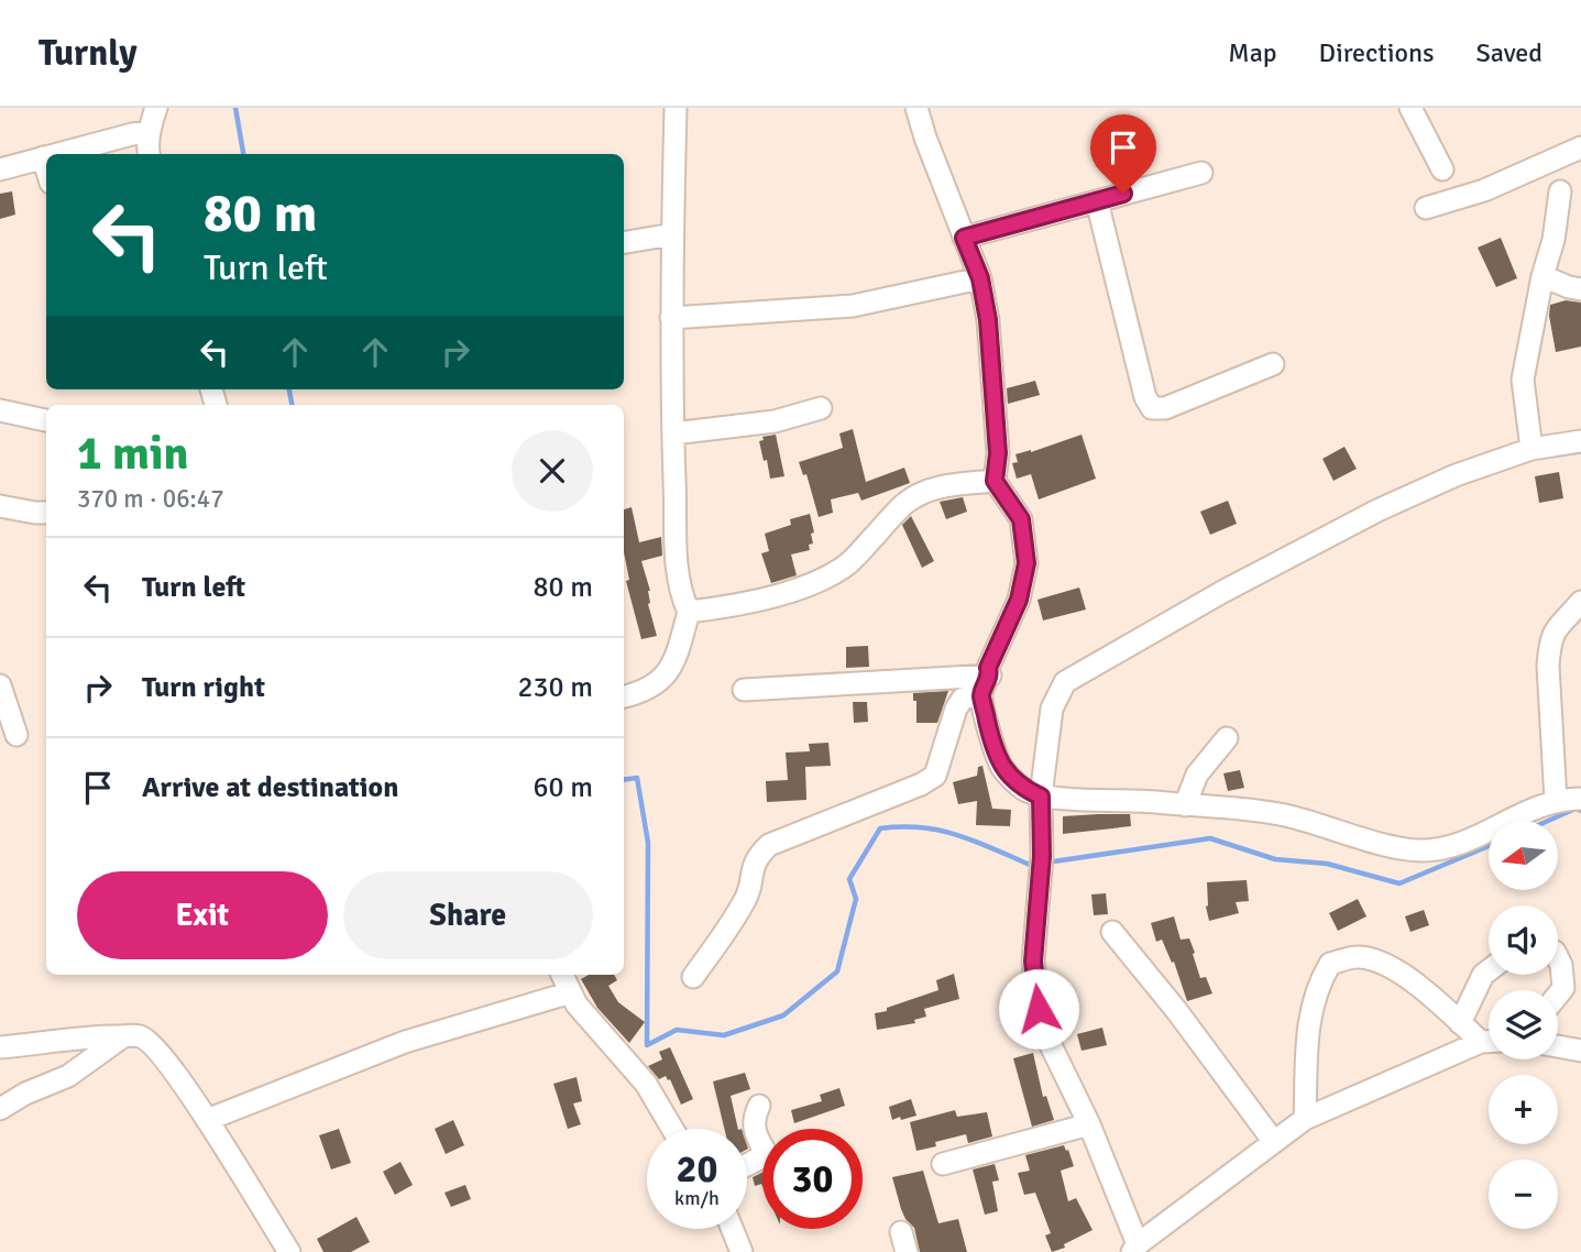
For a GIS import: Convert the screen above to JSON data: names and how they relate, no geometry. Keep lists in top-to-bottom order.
{
  "north": "left",
  "page": {
    "header": "Turnly",
    "nav": ["Map", "Directions", "Saved"],
    "turn": ["80 m", "Turn left"],
    "heading": ["1 min", "370 m · 06:47"],
    "list": [
      {
        "name": "Turn left",
        "value": "80 m"
      },
      {
        "name": "Turn right",
        "value": "230 m"
      },
      {
        "name": "Arrive at destination",
        "value": "60 m"
      }
    ],
    "map_buttons": ["+", "−"],
    "buttons": ["Exit", "Share"],
    "speed": "20 km/h",
    "limit": "30"
  }
}
